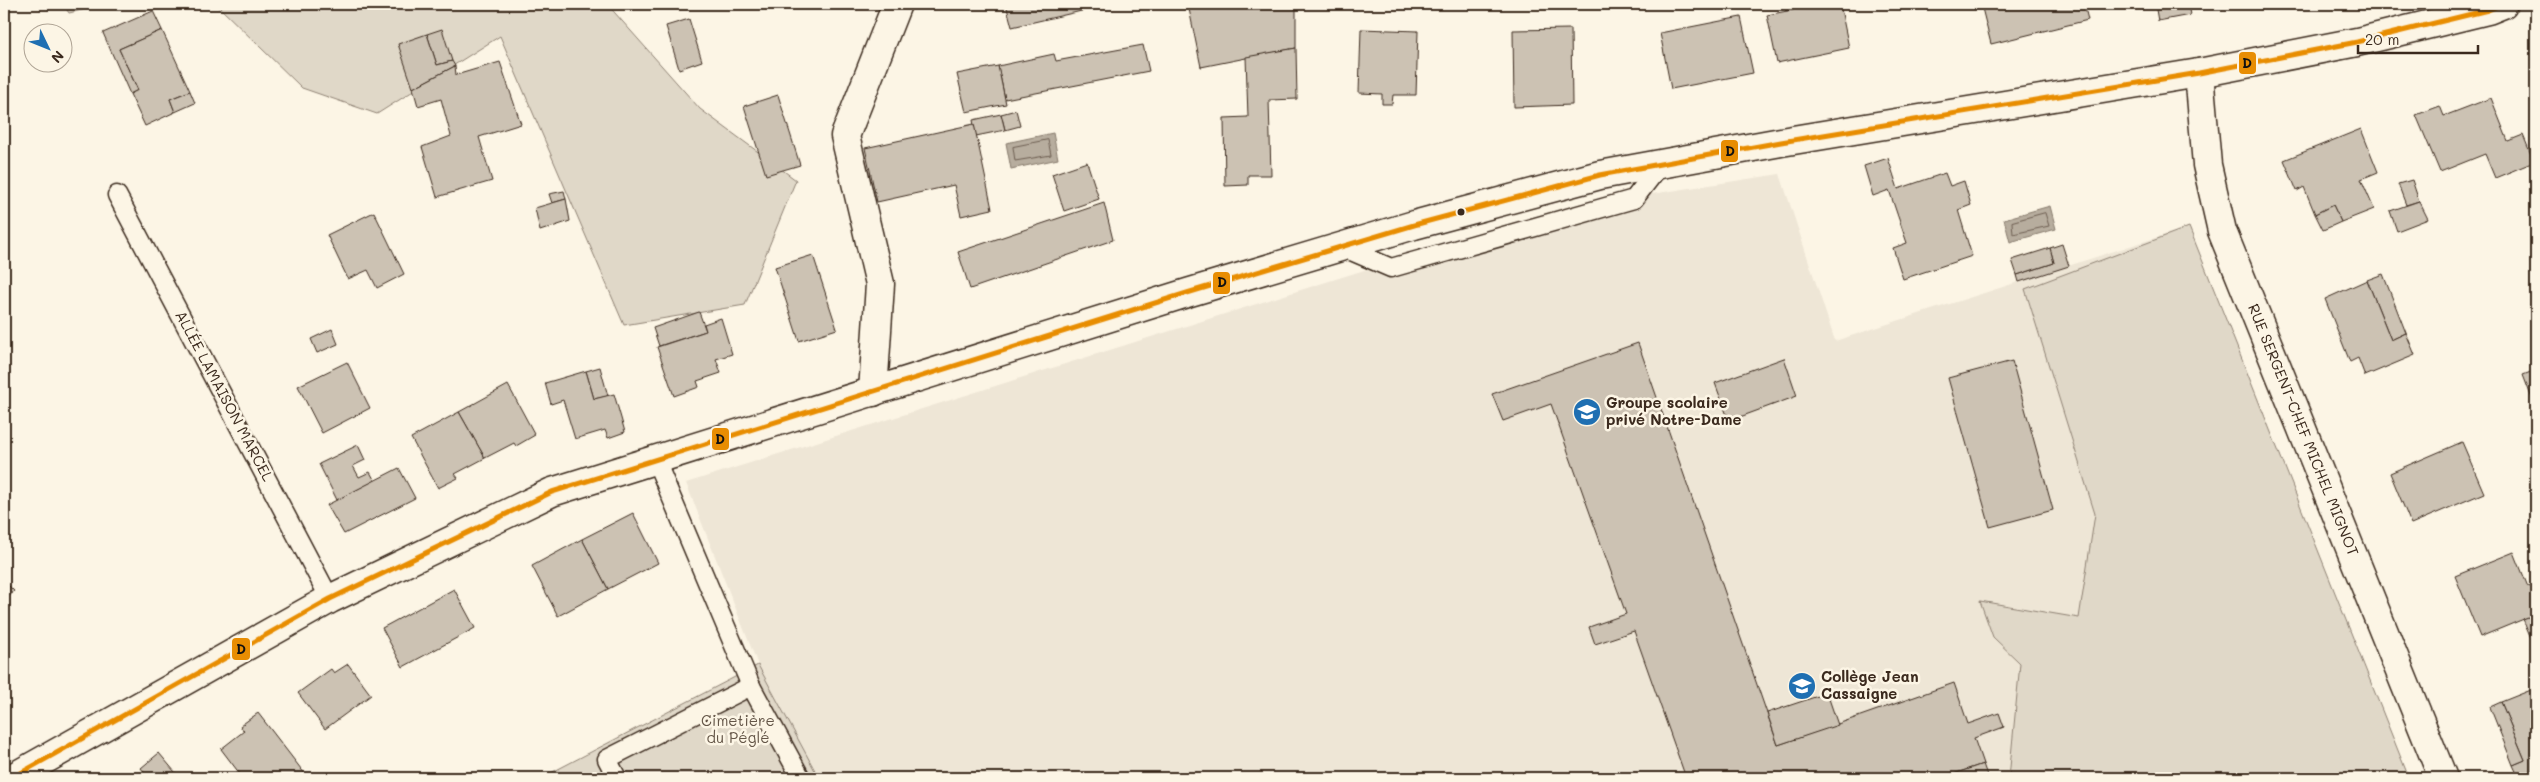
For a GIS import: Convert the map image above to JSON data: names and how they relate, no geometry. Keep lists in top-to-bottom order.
{
  "streets": {
    "street": ["RUE SERGENT-CHEF MICHEL MIGNOT"],
    "lane": ["ALLÉE LAMAISON MARCEL"]
  },
  "parks": ["Cimetière du Péglé"],
  "places": {
    "school or university": ["Groupe scolaire privé Notre-Dame", "Collège Jean Cassaigne"]
  },
  "lines": ["transit line D"],
  "scale_bar": "20 m",
  "north": "bottom right"
}
